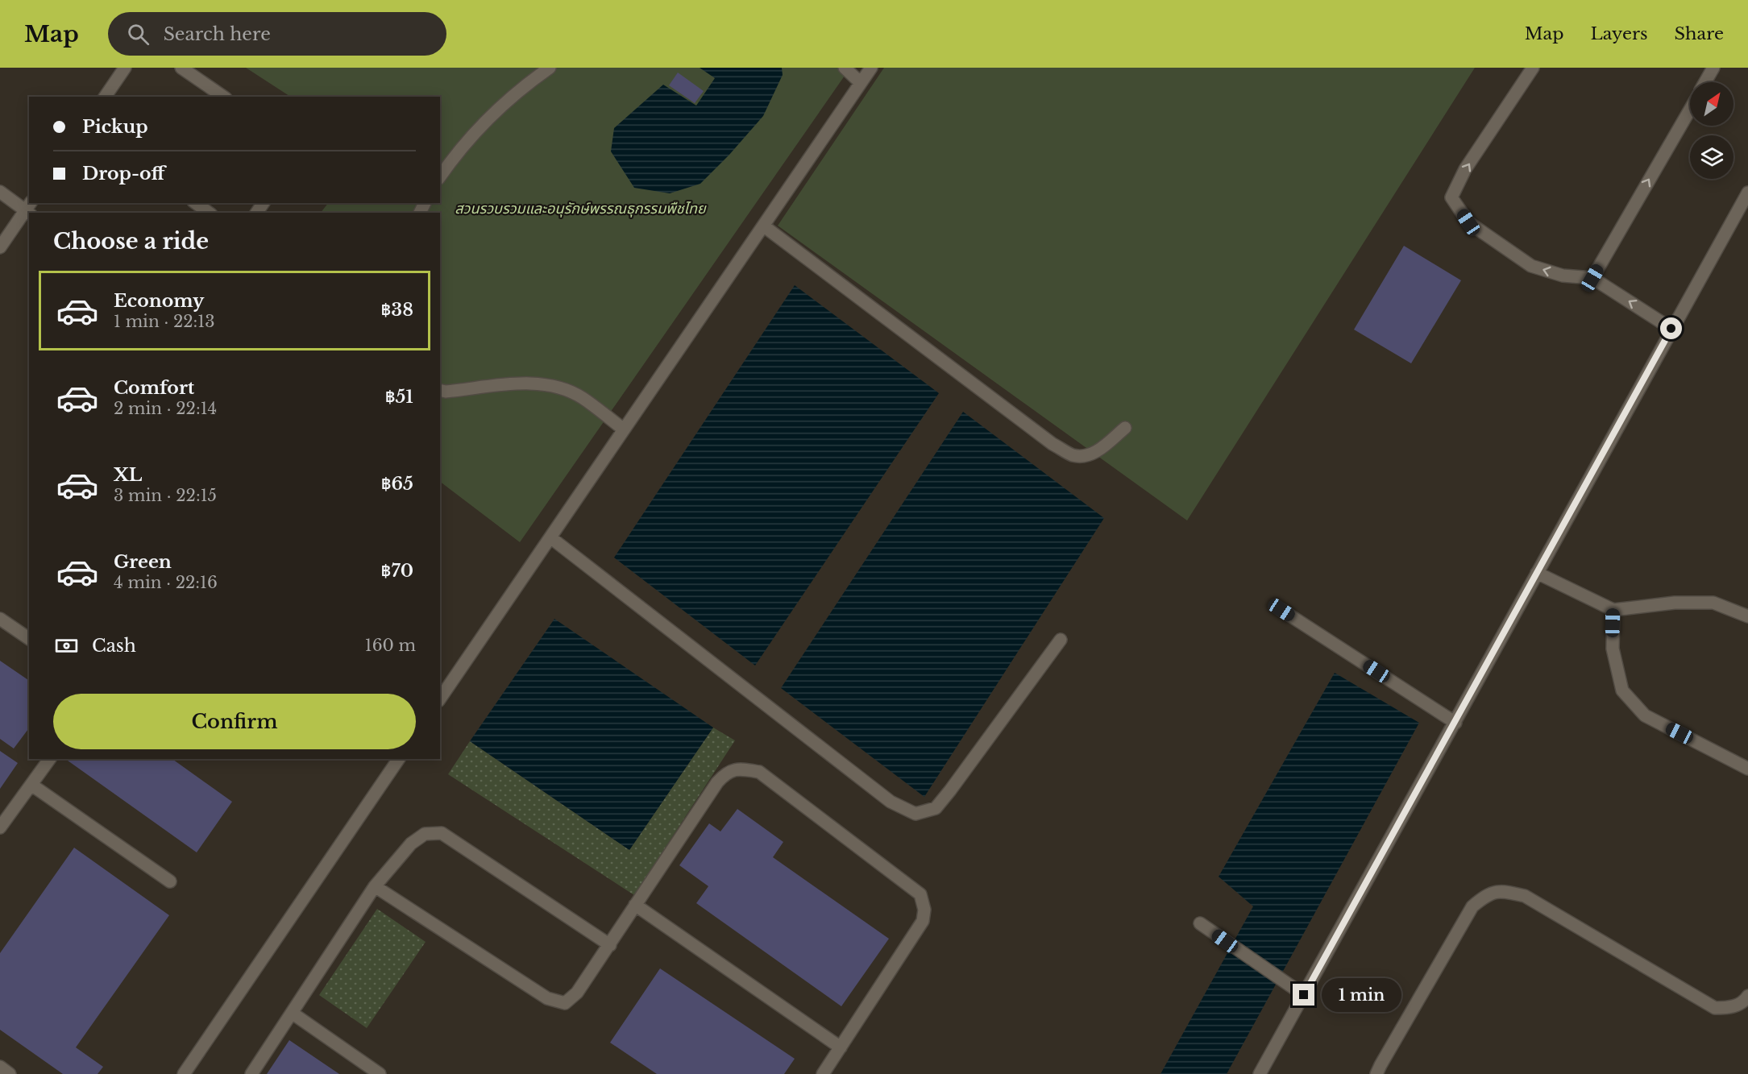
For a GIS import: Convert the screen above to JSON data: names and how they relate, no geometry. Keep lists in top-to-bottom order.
{
  "parks": ["สวนรวบรวมและอนุรักษ์พรรณธุกรรมพืชไทย"],
  "north": "top right",
  "page": {
    "header": "Map",
    "search": "Search here",
    "nav": ["Map", "Layers", "Share"],
    "banner": ["Pickup", "Drop-off"],
    "heading": "Choose a ride",
    "list": [
      {
        "name": "Economy",
        "note": "1 min · 22:13",
        "value": "฿38"
      },
      {
        "name": "Comfort",
        "note": "2 min · 22:14",
        "value": "฿51"
      },
      {
        "name": "XL",
        "note": "3 min · 22:15",
        "value": "฿65"
      },
      {
        "name": "Green",
        "note": "4 min · 22:16",
        "value": "฿70"
      }
    ],
    "pay": ["Cash", "160 m"],
    "buttons": "Confirm",
    "bubble": "1 min"
  }
}
